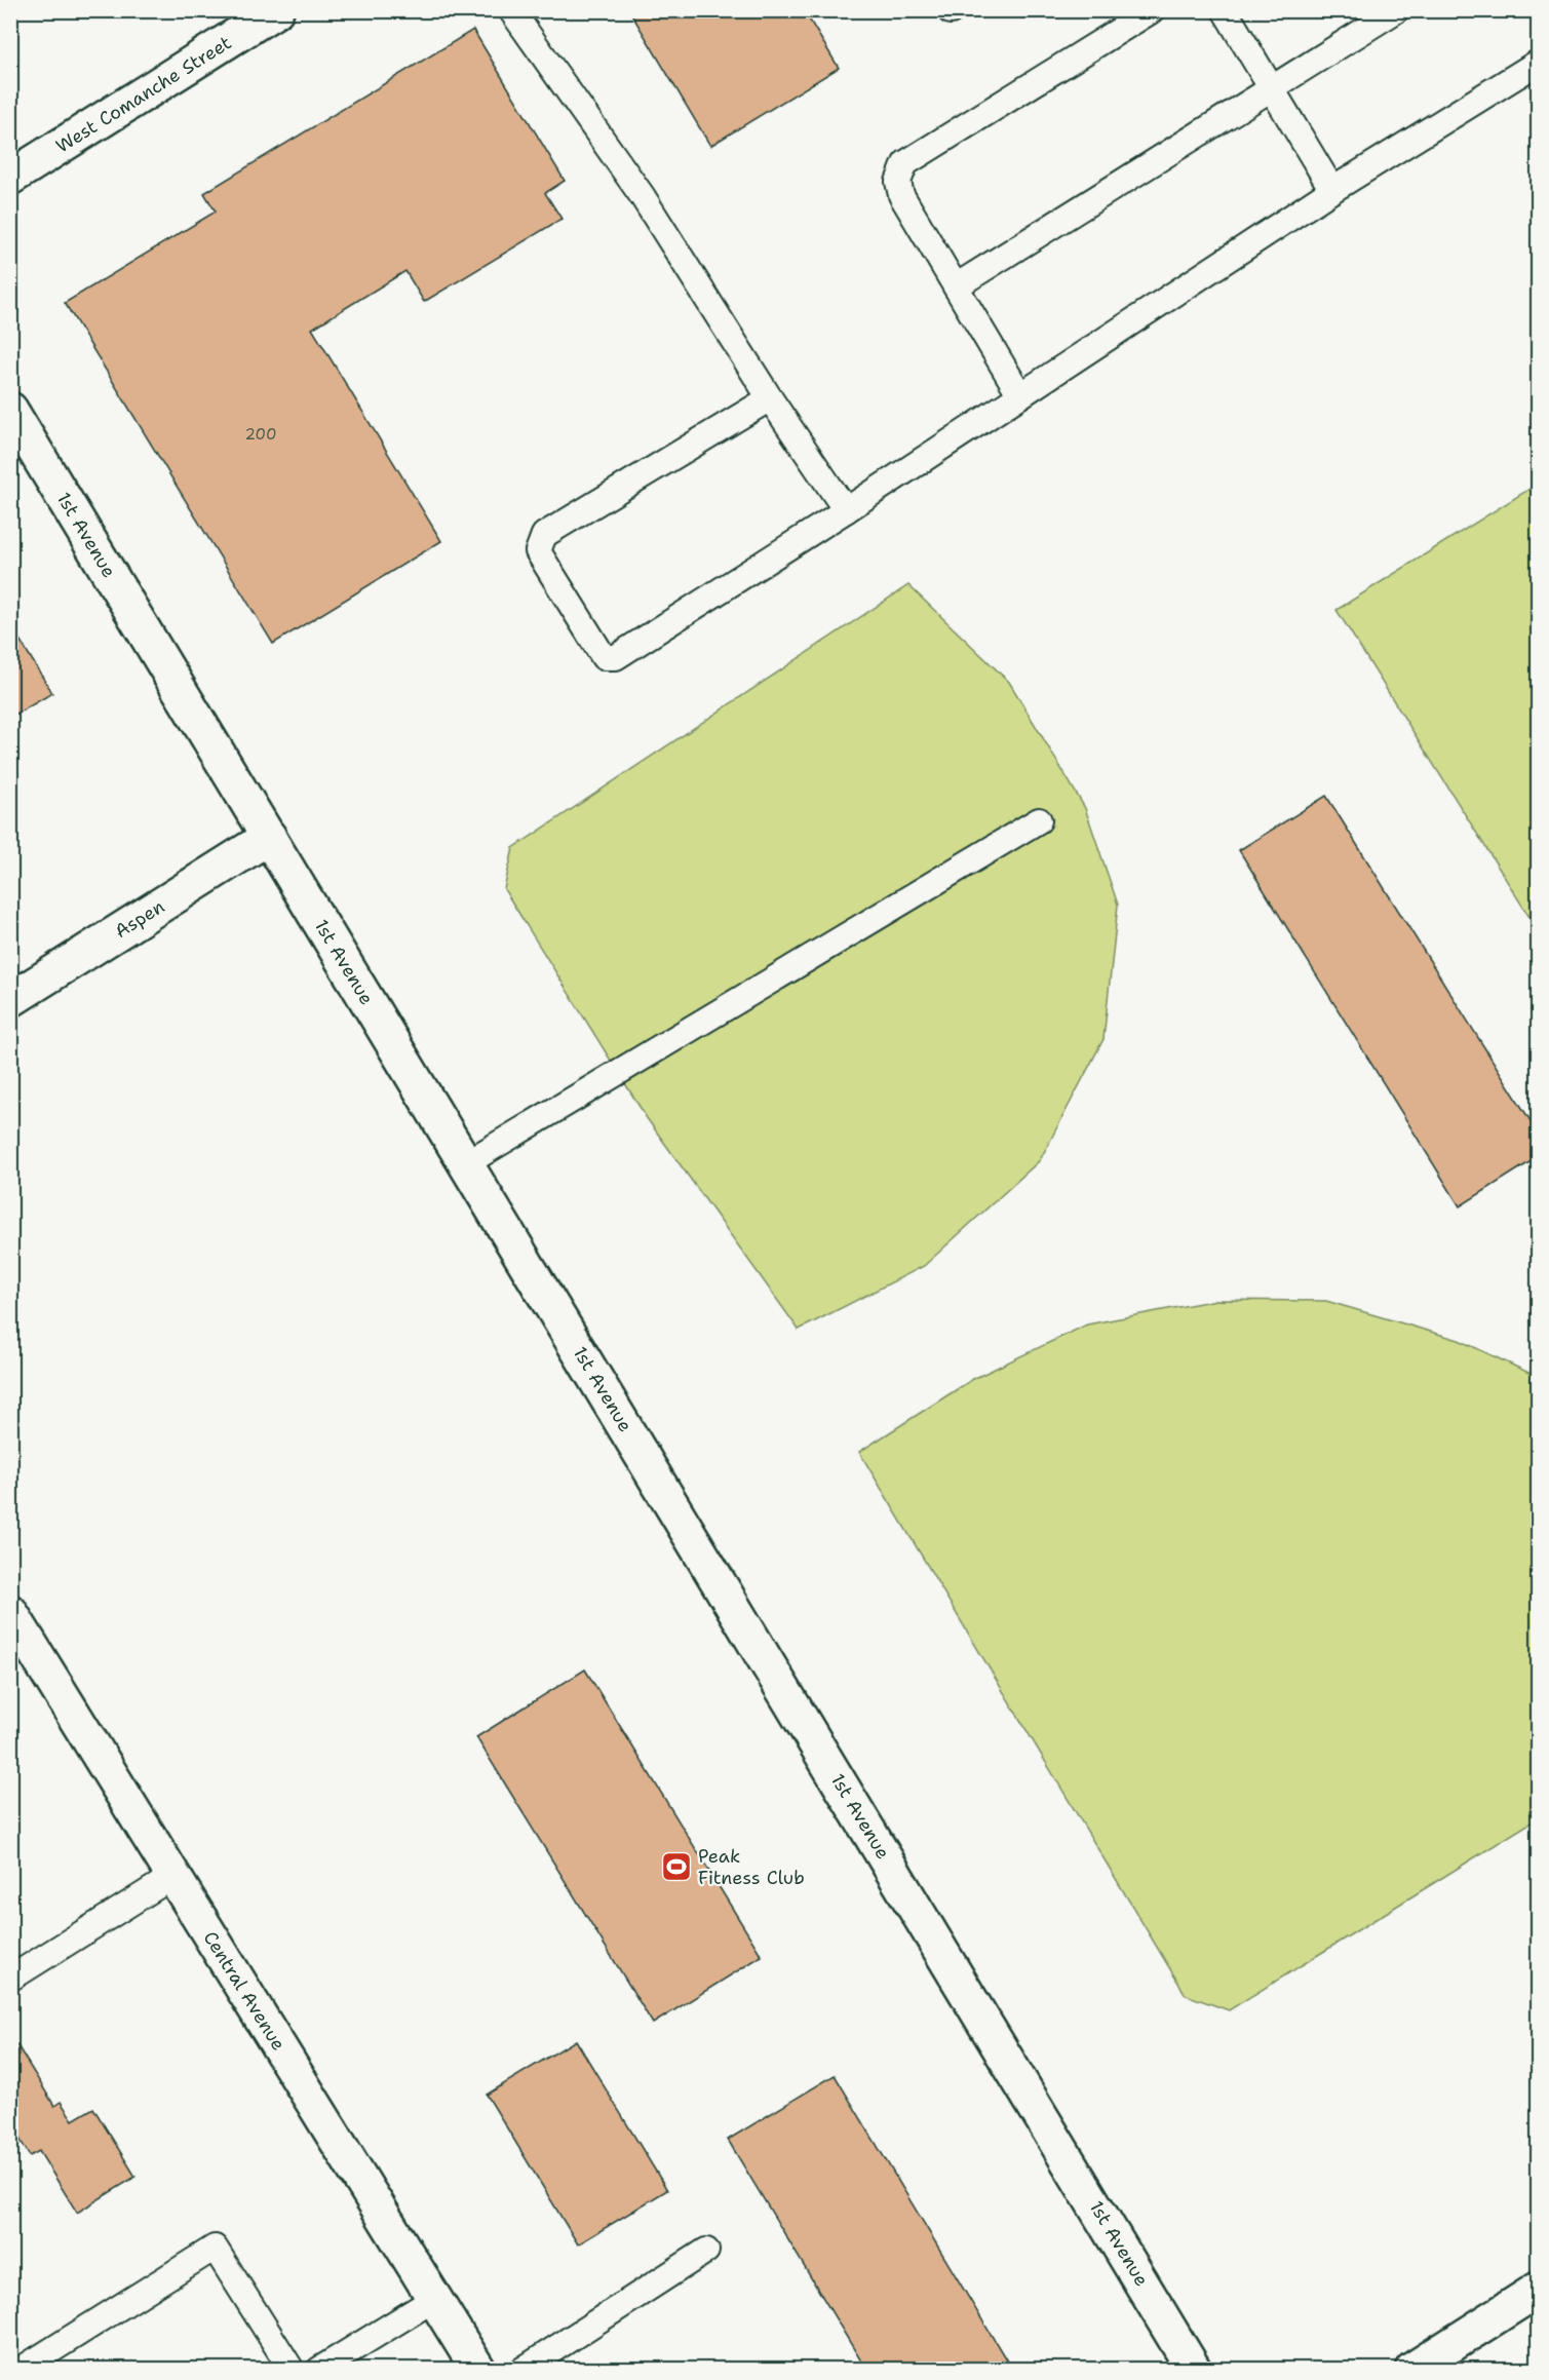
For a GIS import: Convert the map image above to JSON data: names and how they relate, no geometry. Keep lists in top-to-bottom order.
{
  "streets": {
    "street": [
      "West Comanche Street",
      "1st Avenue",
      "Aspen",
      "Central Avenue"
    ]
  },
  "crossings": [
    ["1st Avenue", "Aspen"]
  ],
  "places": {
    "sports": ["Peak Fitness Club"]
  },
  "house_numbers": ["200"]
}
